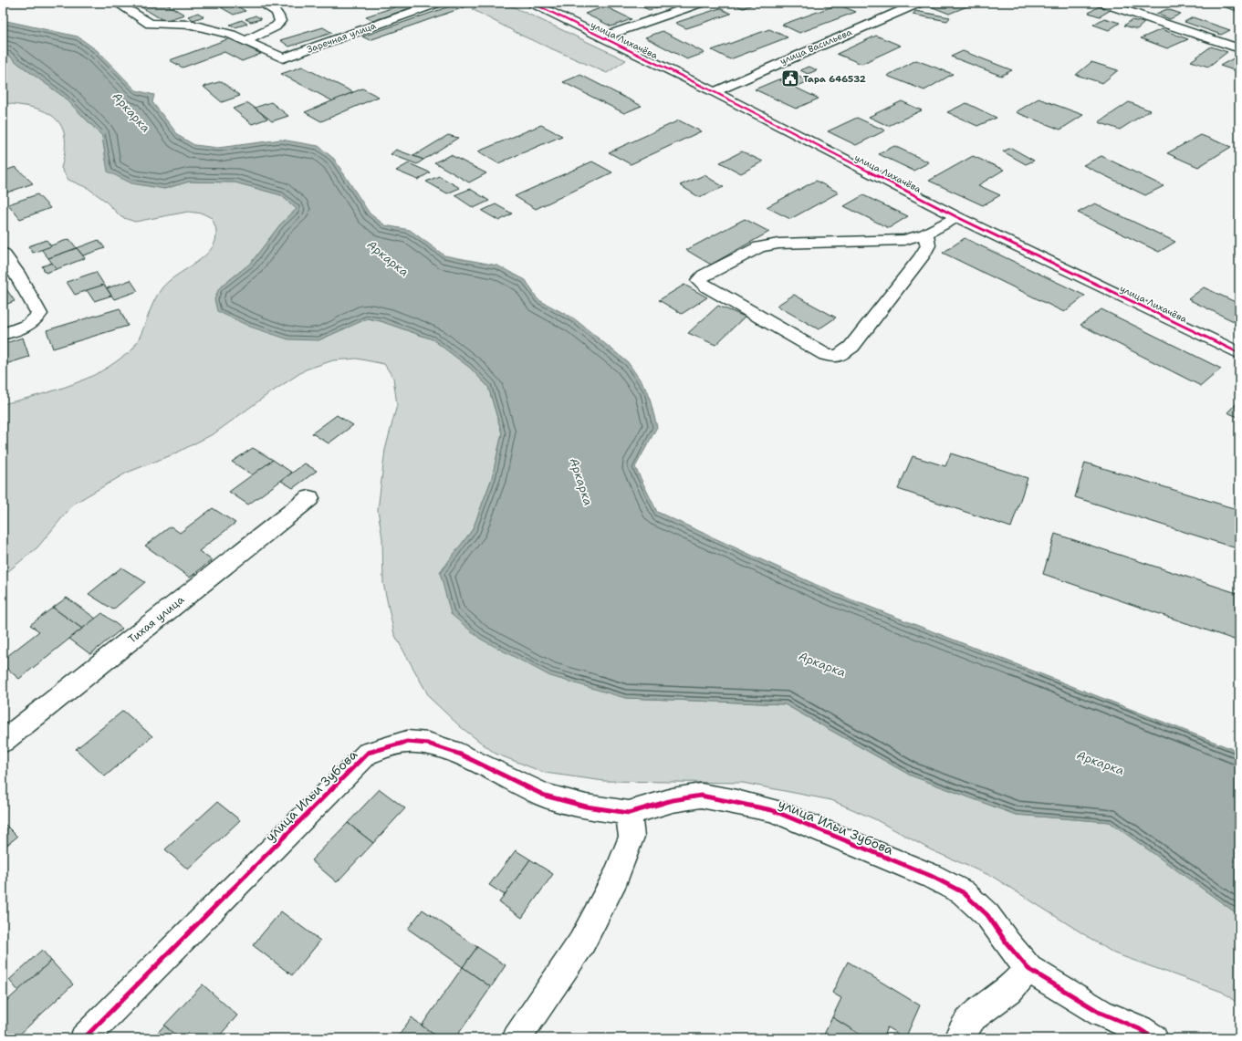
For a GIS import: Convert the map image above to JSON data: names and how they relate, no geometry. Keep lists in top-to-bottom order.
{
  "streets": {
    "street": [
      "Заречная улица",
      "улица Лихачёва",
      "улица Васильева",
      "Тихая улица",
      "улица Ильи Зубова"
    ]
  },
  "crossings": [
    ["улица Лихачёва", "улица Васильева"]
  ],
  "water": ["Аркарка"],
  "places": {
    "public building": ["Тара 646532"]
  }
}
